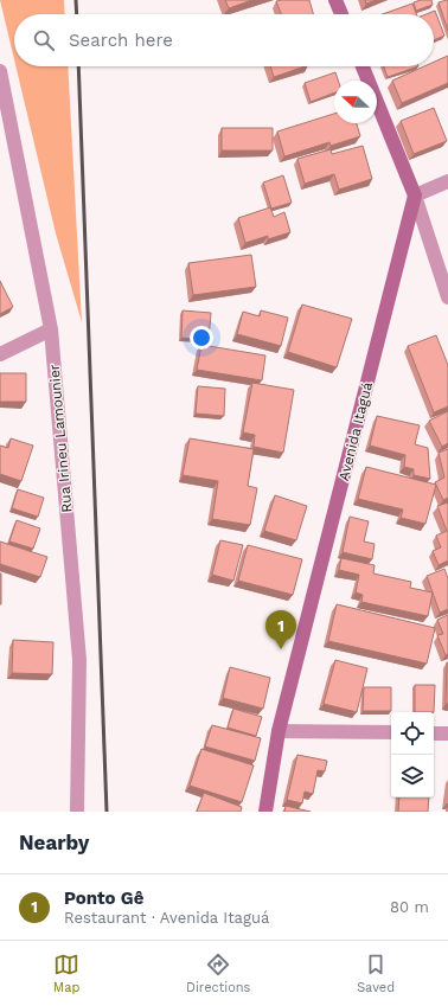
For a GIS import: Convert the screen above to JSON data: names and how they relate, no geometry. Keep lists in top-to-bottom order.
{
  "streets": {
    "main road": ["Avenida Itaguá"],
    "street": ["Rua Irineu Lamounier"]
  },
  "north": "left",
  "page": {
    "search": "Search here",
    "pins": "1",
    "heading": "Nearby",
    "list": [
      {
        "mark": "1",
        "name": "Ponto Gê",
        "note": "Restaurant · Avenida Itaguá",
        "value": "80 m"
      }
    ],
    "nav": ["Map", "Directions", "Saved"]
  }
}
